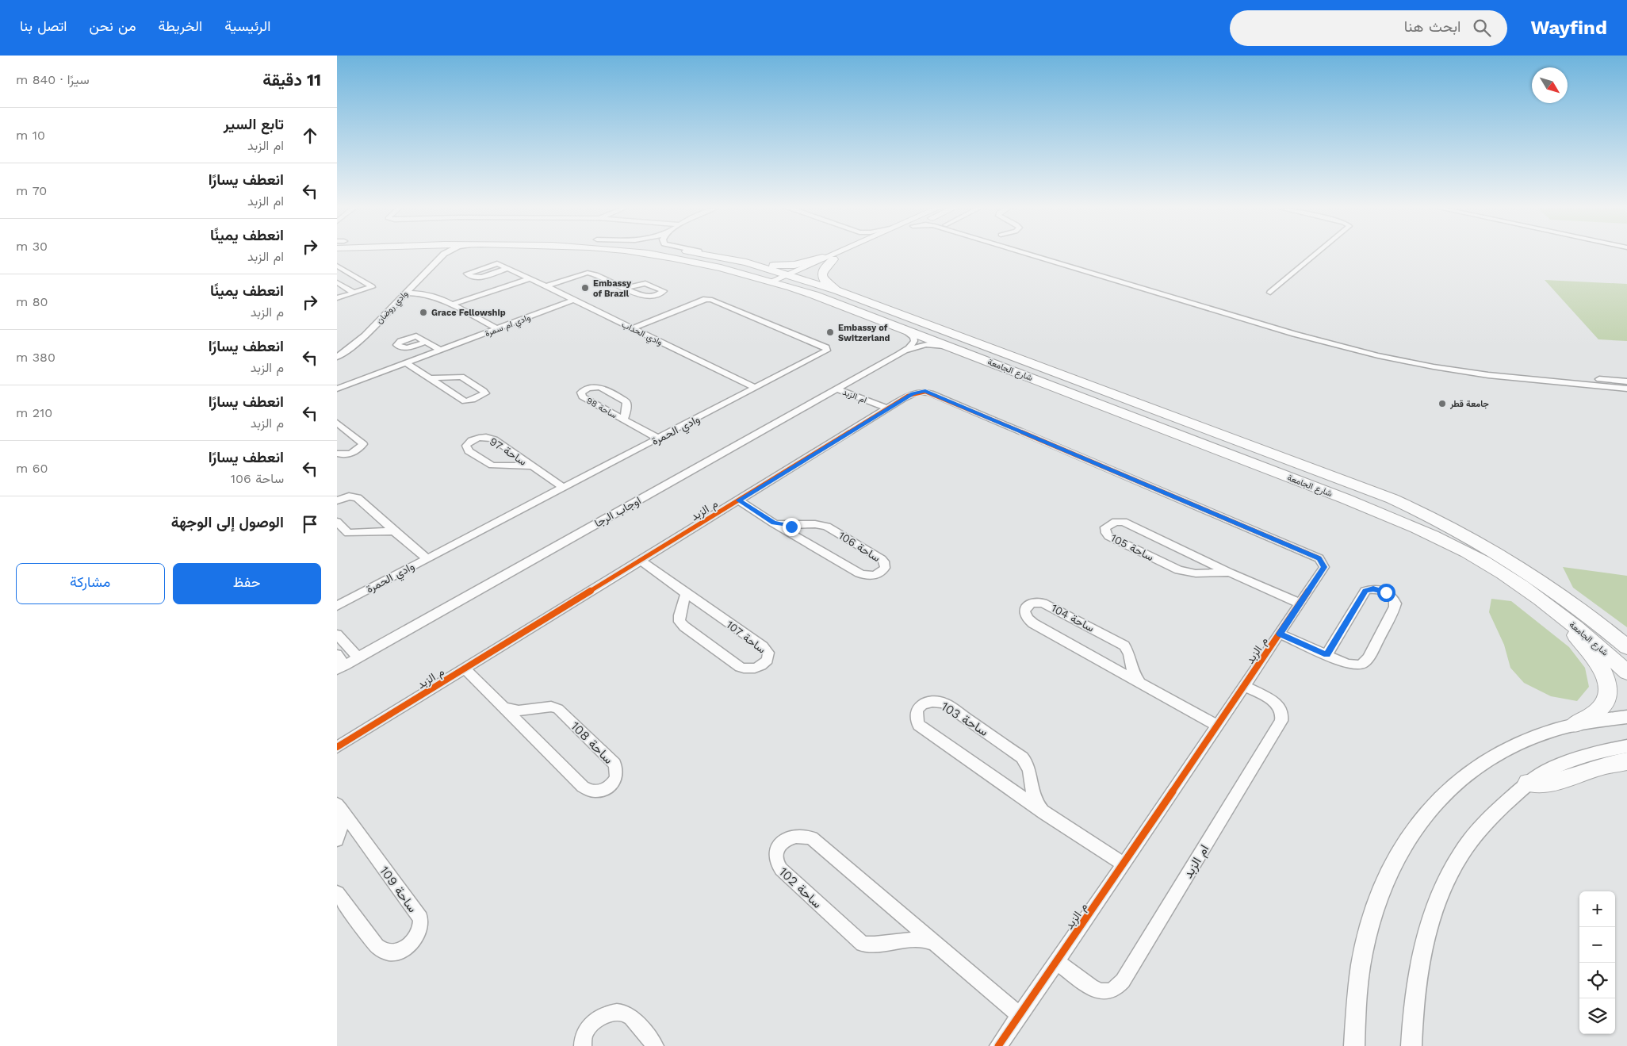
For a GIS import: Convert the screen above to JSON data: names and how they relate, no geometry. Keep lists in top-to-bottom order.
{
  "streets": {
    "main road": ["شارع الجامعة"],
    "street": [
      "وادي روضان",
      "وادي ام سمرة",
      "وادي الحداب",
      "ام الزبد",
      "ساحة 98",
      "وادي الحمرة",
      "ساحة 97",
      "م الزبد",
      "اوجاب الرجا",
      "ساحة 106",
      "ساحة 105",
      "ساحة 104",
      "ساحة 107",
      "ساحة 103",
      "ساحة 108",
      "ساحة 102",
      "ساحة 109"
    ]
  },
  "crossings": [
    ["وادي ام سمرة", "وادي الحداب"],
    ["وادي الحداب", "وادي الحمرة"],
    ["شارع الجامعة", "اوجاب الرجا"],
    ["ام الزبد", "م الزبد"],
    ["ام الزبد", "اوجاب الرجا"],
    ["ساحة 98", "وادي الحمرة"],
    ["وادي الحمرة", "ساحة 97"],
    ["م الزبد", "ساحة 106"],
    ["م الزبد", "ساحة 105"],
    ["م الزبد", "ساحة 104"],
    ["م الزبد", "ساحة 107"],
    ["م الزبد", "ساحة 103"],
    ["م الزبد", "ساحة 108"],
    ["م الزبد", "ساحة 102"]
  ],
  "places": [
    "Embassy of Brazil",
    "Grace Fellowship",
    "Embassy of Switzerland",
    "جامعة قطر"
  ],
  "north": "bottom right",
  "page": {
    "header": "Wayfind",
    "search": "ابحث هنا",
    "nav": [
      "الرئيسية",
      "الخريطة",
      "من نحن",
      "اتصل بنا"
    ],
    "heading": ["11 دقيقة", "سيرًا · 840 m"],
    "list": [
      ["تابع السير", "ام الزبد", "10 m"],
      ["انعطف يسارًا", "ام الزبد", "70 m"],
      ["انعطف يمينًا", "ام الزبد", "30 m"],
      ["انعطف يمينًا", "م الزبد", "80 m"],
      ["انعطف يسارًا", "م الزبد", "380 m"],
      ["انعطف يسارًا", "م الزبد", "210 m"],
      ["انعطف يسارًا", "ساحة 106", "60 m"],
      "الوصول إلى الوجهة"
    ],
    "buttons": ["حفظ", "مشاركة"],
    "map_buttons": ["+", "−"]
  }
}
